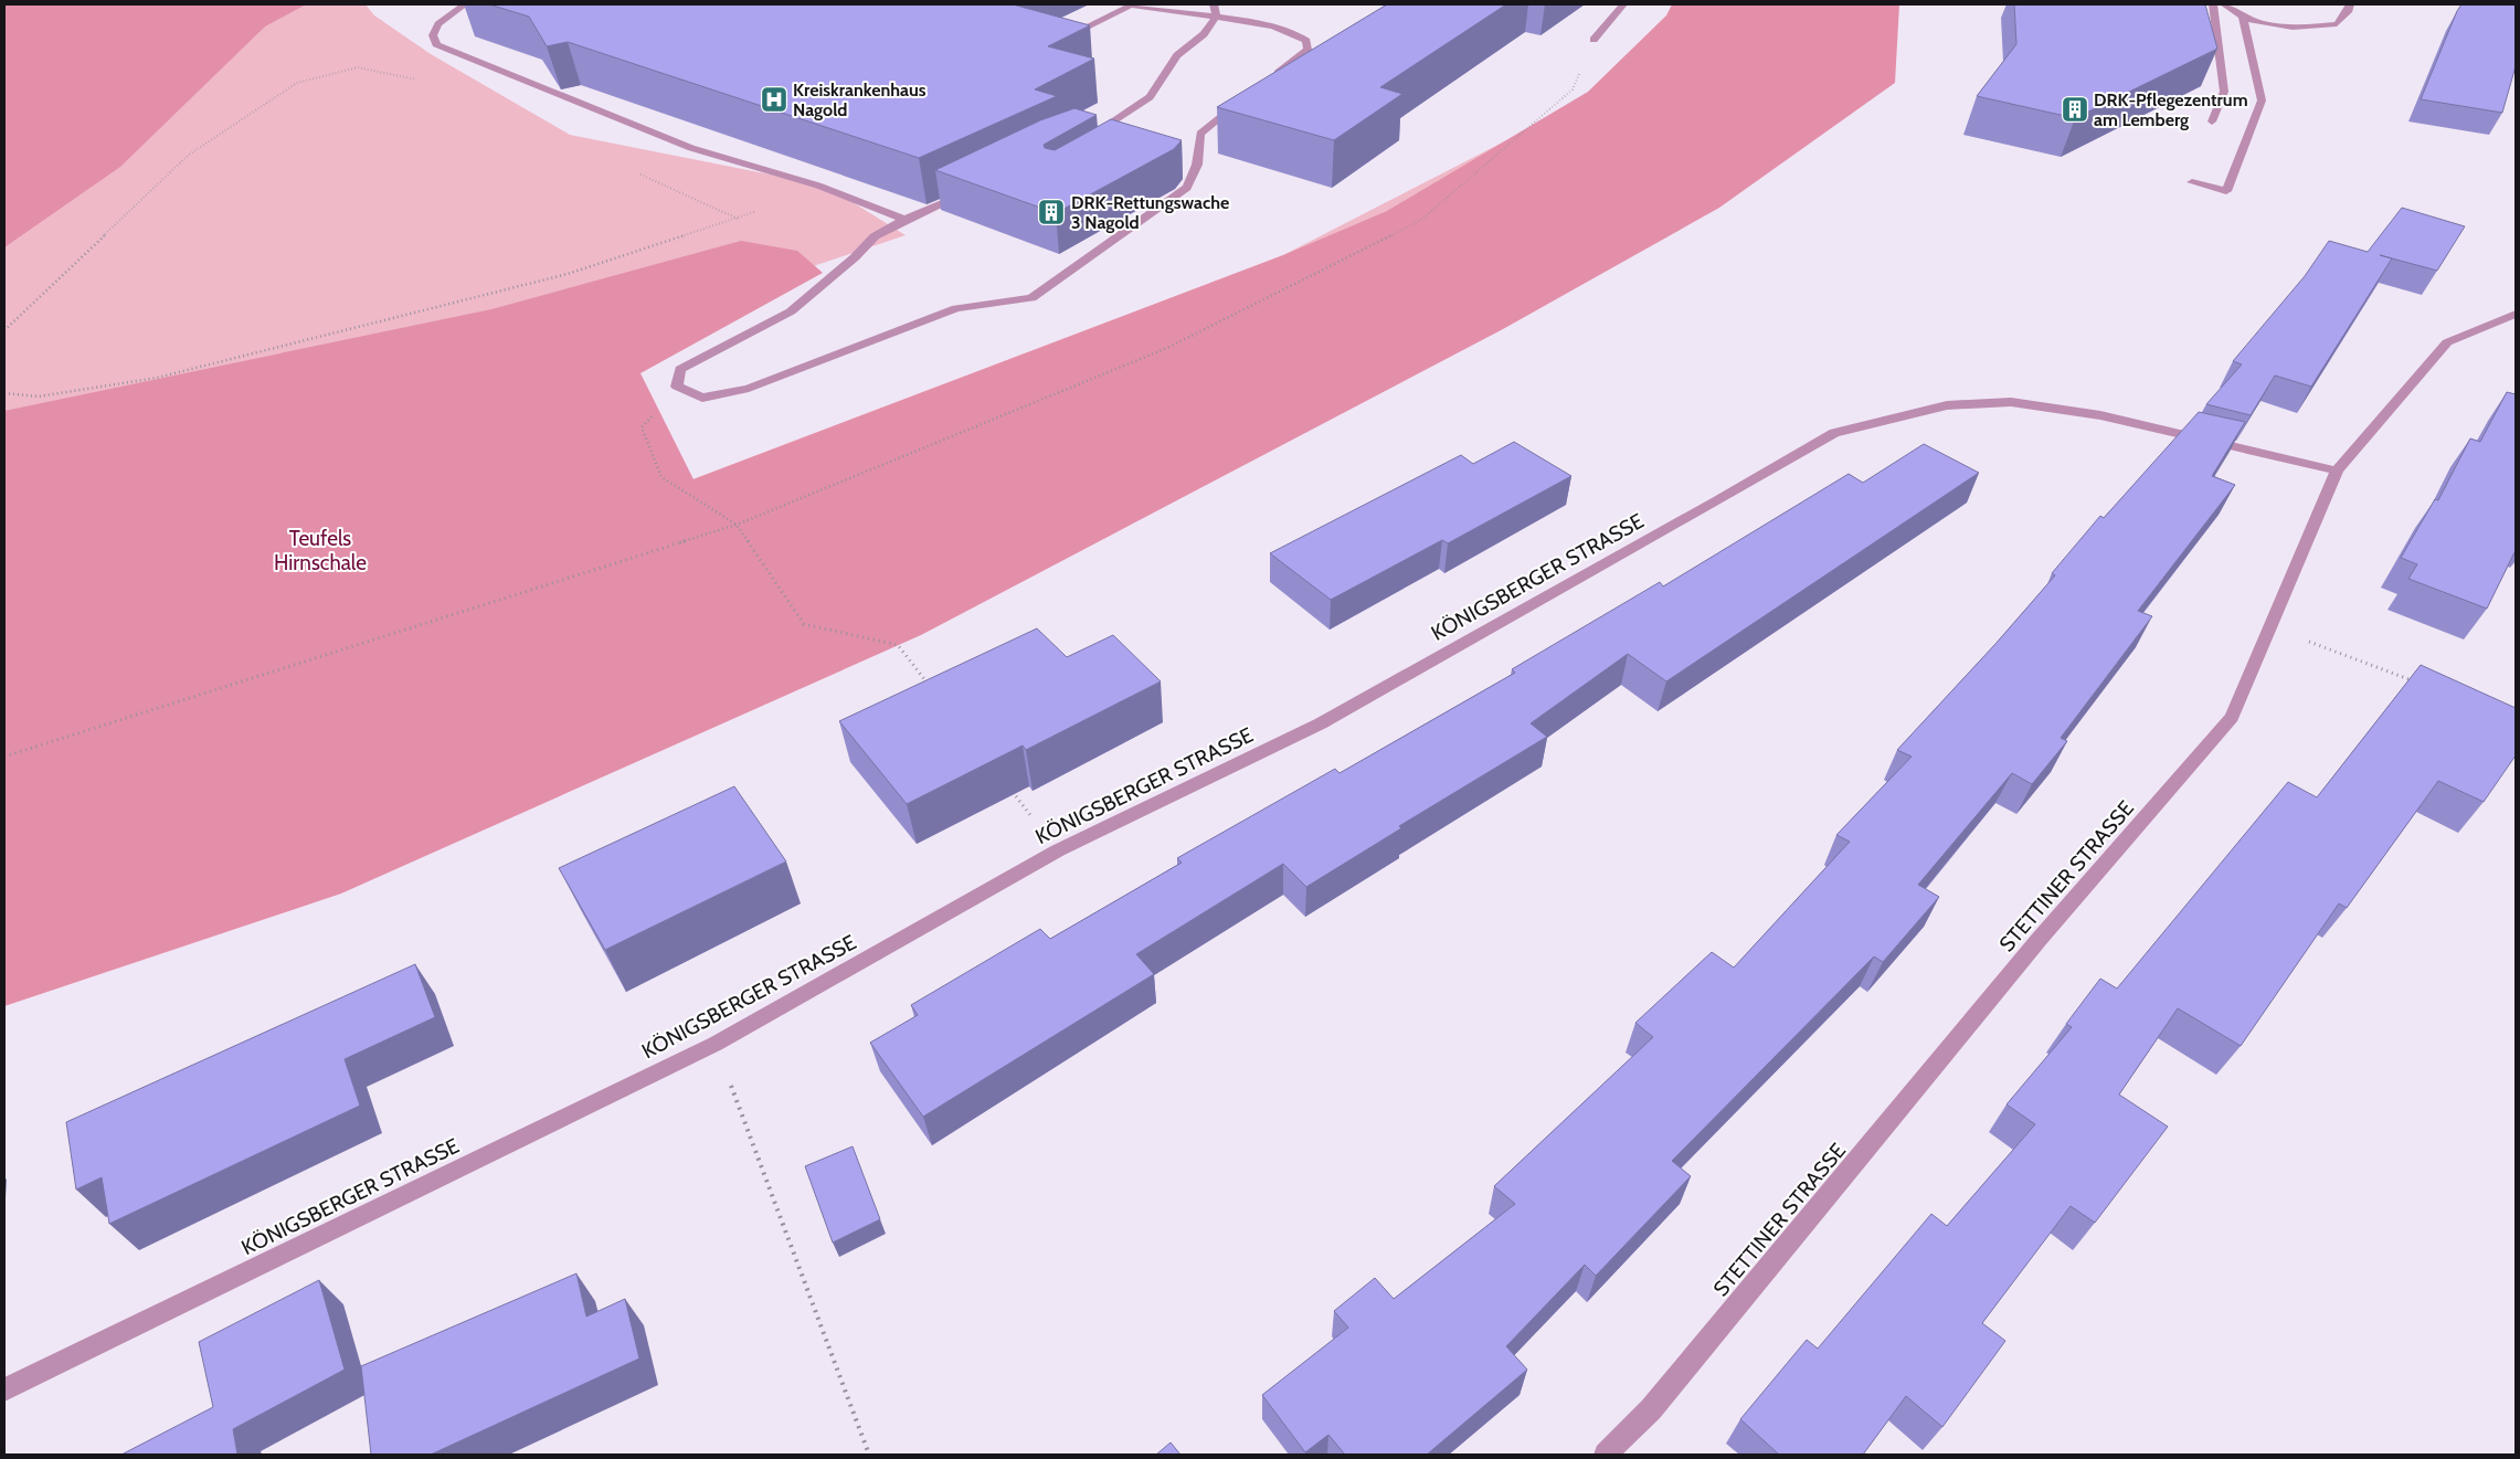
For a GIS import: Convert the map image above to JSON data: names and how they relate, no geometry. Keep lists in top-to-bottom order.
{
  "streets": {
    "street": ["KÖNIGSBERGER STRASSE", "STETTINER STRASSE"]
  },
  "crossings": [
    ["KÖNIGSBERGER STRASSE", "STETTINER STRASSE"]
  ],
  "parks": ["Teufels Hirnschale"],
  "places": {
    "hospital": ["Kreiskrankenhaus Nagold"],
    "building": ["DRK-Pflegezentrum am Lemberg", "DRK-Rettungswache 3 Nagold"]
  }
}
